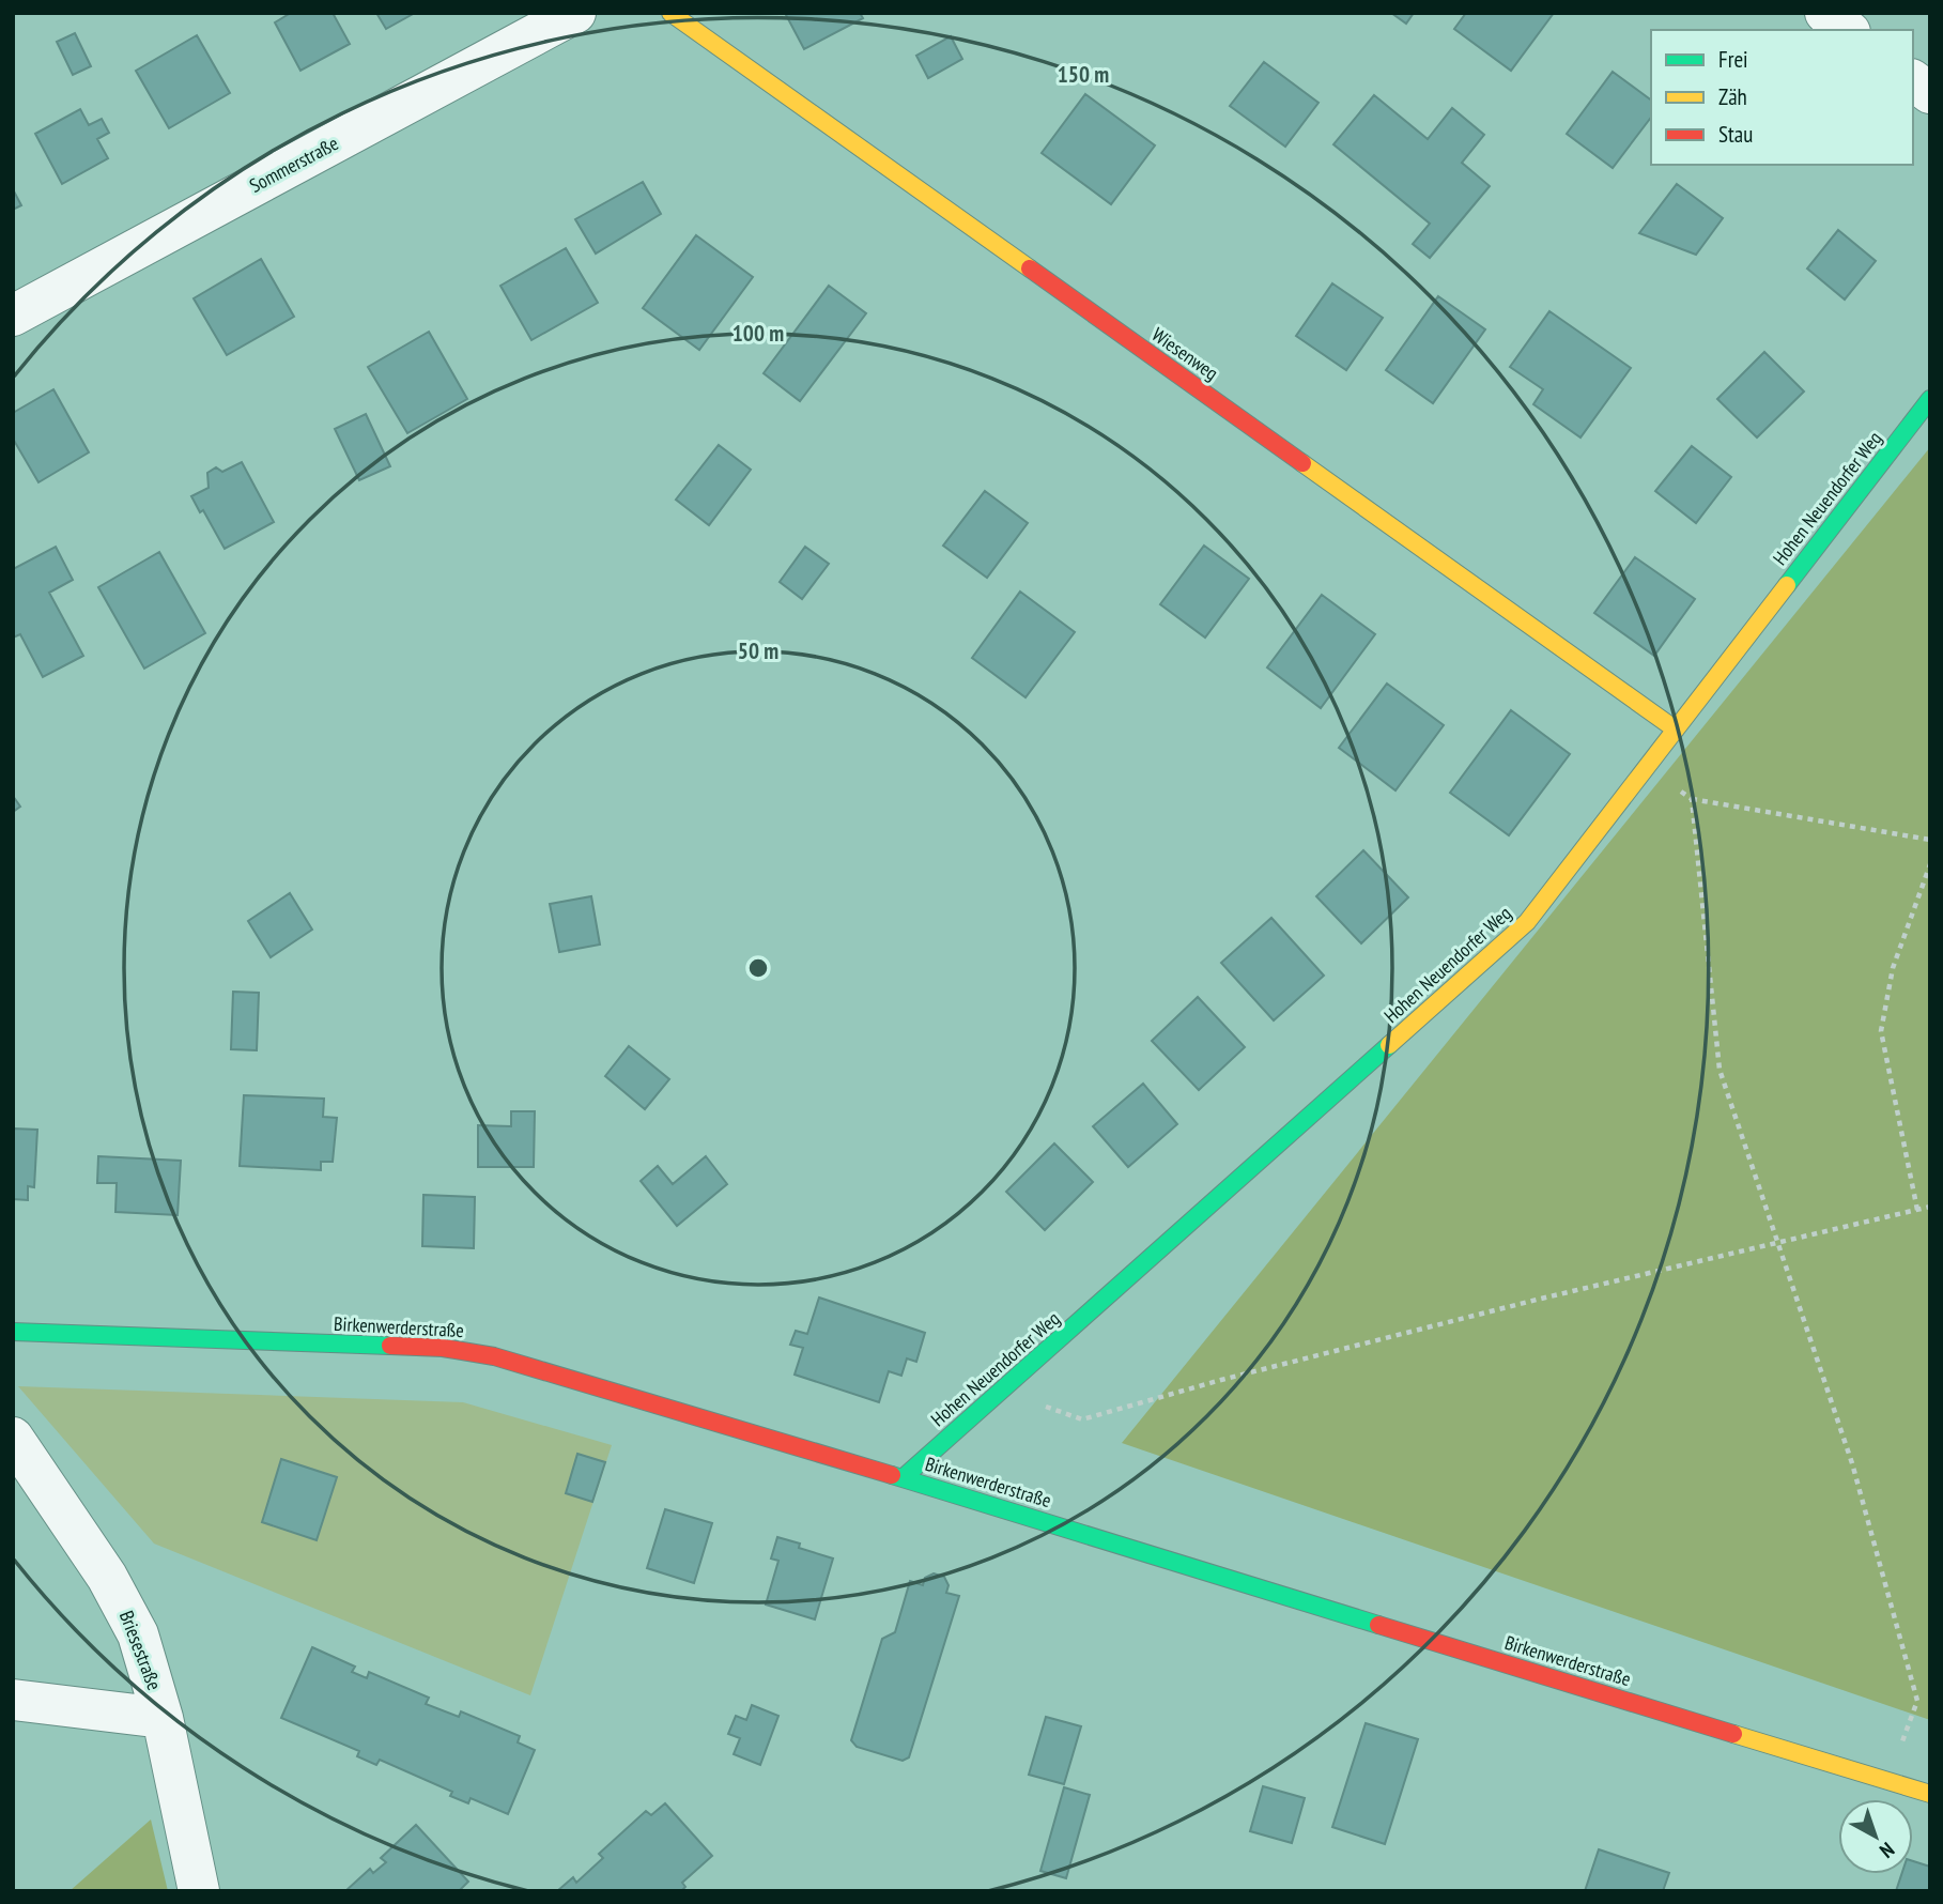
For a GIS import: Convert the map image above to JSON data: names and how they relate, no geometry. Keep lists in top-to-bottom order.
{
  "streets": {
    "street": [
      "Sommerstraße",
      "Wiesenweg",
      "Hohen Neuendorfer Weg",
      "Birkenwerderstraße",
      "Briesestraße"
    ]
  },
  "crossings": [
    ["Wiesenweg", "Hohen Neuendorfer Weg"],
    ["Hohen Neuendorfer Weg", "Birkenwerderstraße"]
  ],
  "legend": ["Frei", "Zäh", "Stau"],
  "north": "bottom right",
  "rings": ["150 m", "100 m", "50 m"]
}
